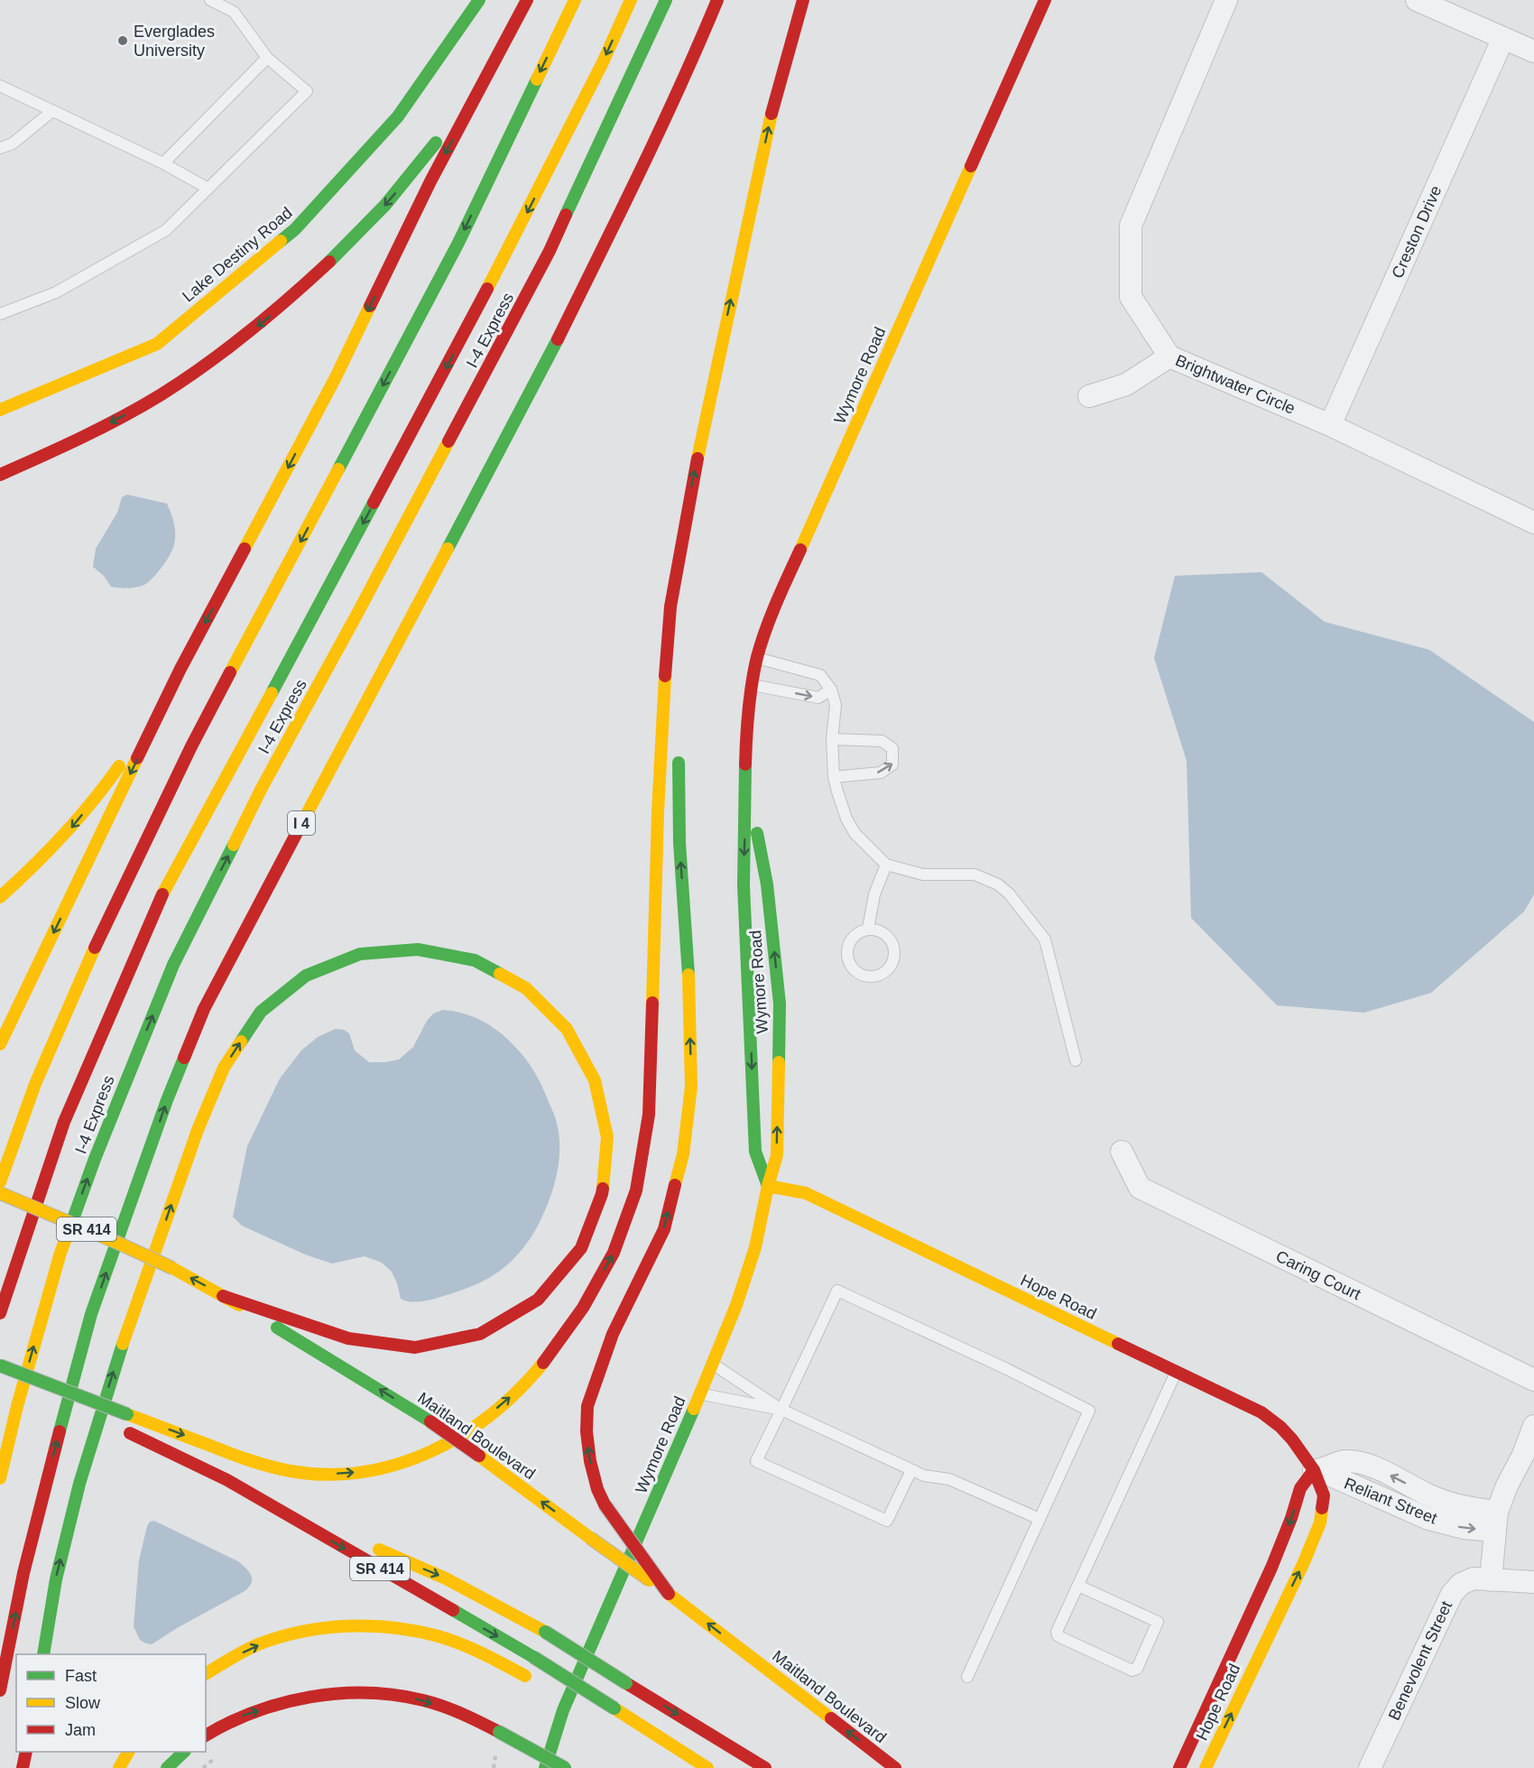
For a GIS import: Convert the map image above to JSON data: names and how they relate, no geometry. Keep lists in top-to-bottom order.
{
  "streets": {
    "main road": [
      "Lake Destiny Road",
      "I-4 Express",
      "Wymore Road",
      "I 4",
      "SR 414",
      "Hope Road",
      "Maitland Boulevard"
    ],
    "street": [
      "Creston Drive",
      "Brightwater Circle",
      "Caring Court",
      "Reliant Street",
      "Benevolent Street"
    ]
  },
  "crossings": [
    ["Creston Drive", "Brightwater Circle"],
    ["Wymore Road", "Hope Road"],
    ["Hope Road", "Reliant Street"]
  ],
  "one_way": ["Maitland Boulevard"],
  "places": ["Everglades University"],
  "legend": ["Fast", "Slow", "Jam"]
}
